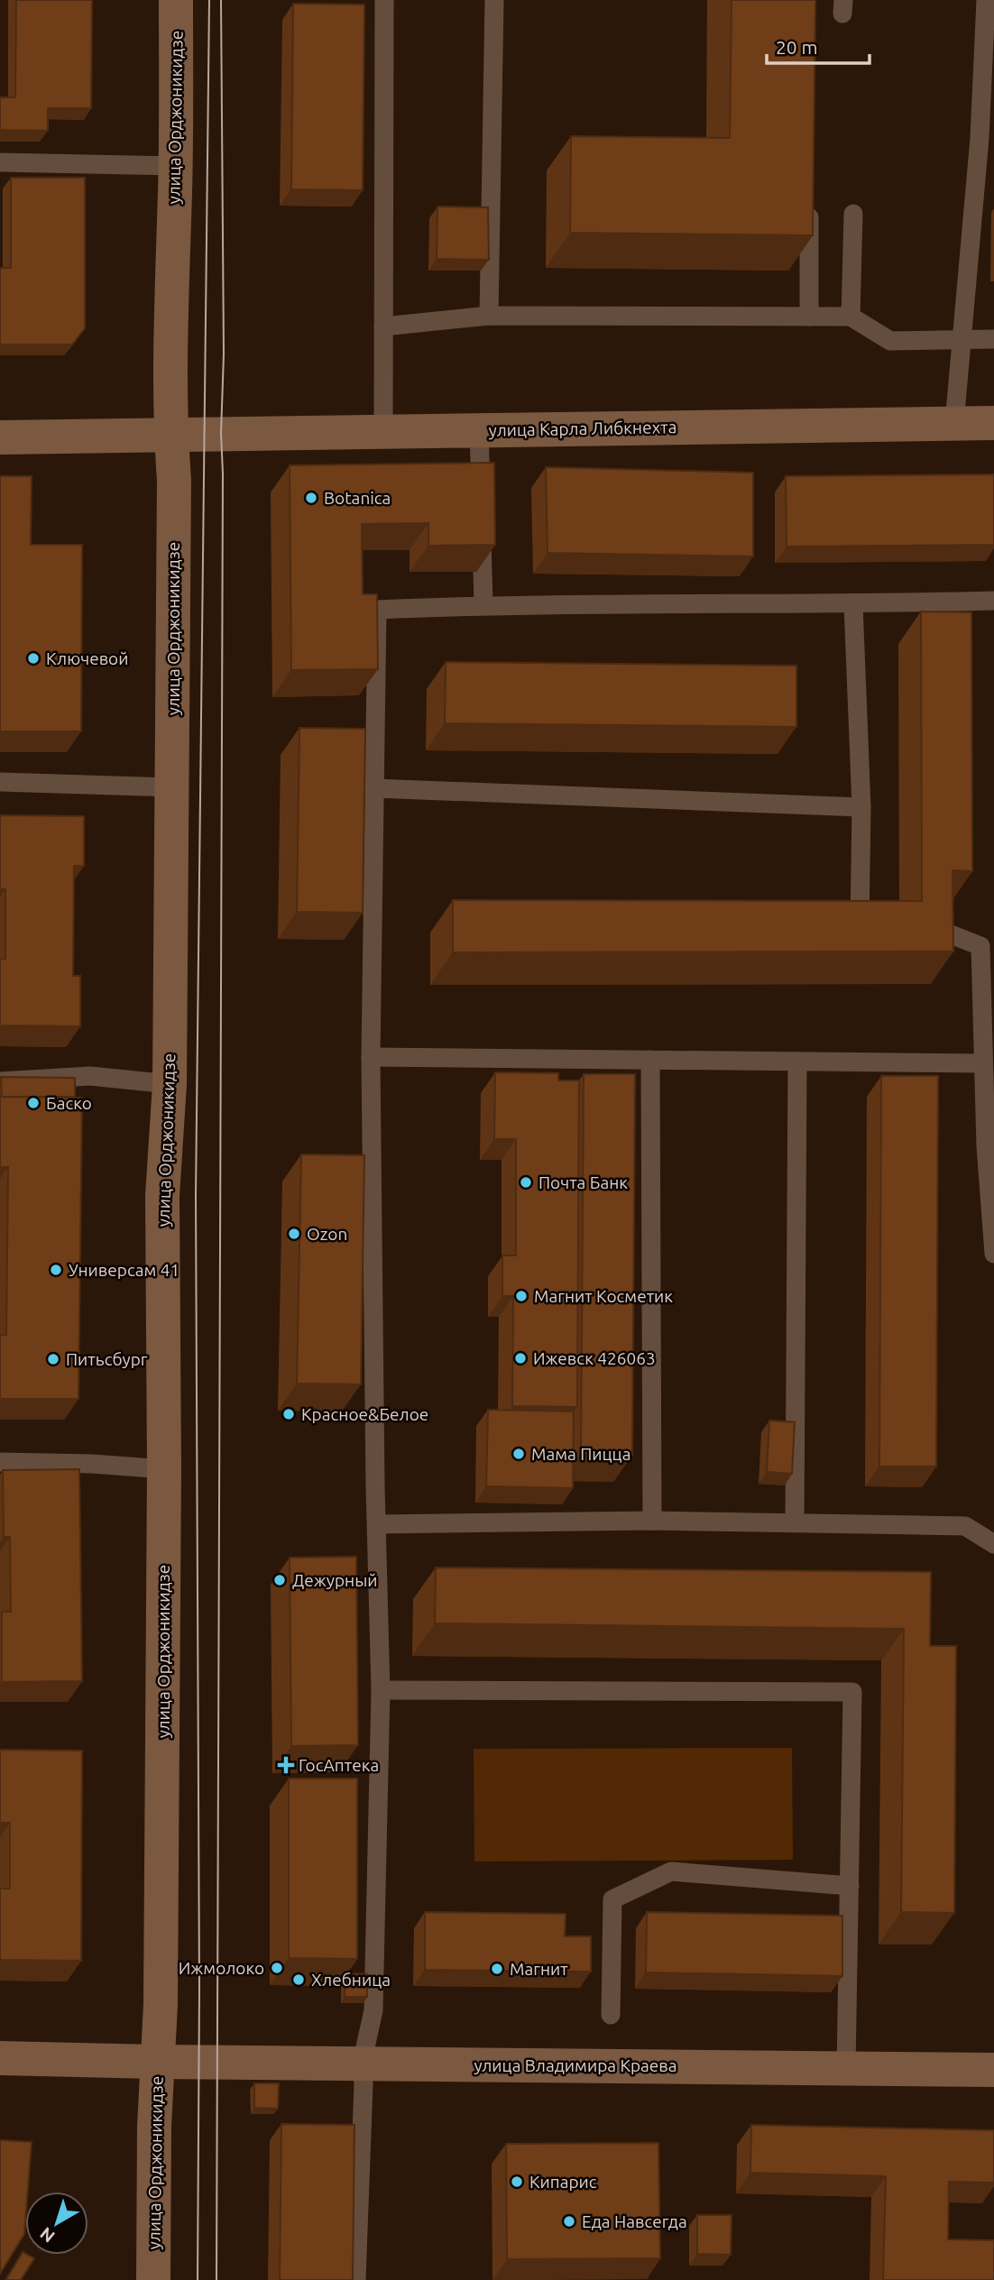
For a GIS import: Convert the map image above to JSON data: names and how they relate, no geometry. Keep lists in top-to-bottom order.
{
  "streets": {
    "main road": ["улица Орджоникидзе", "улица Карла Либкнехта", "улица Владимира Краева"]
  },
  "crossings": [
    ["улица Орджоникидзе", "улица Карла Либкнехта"],
    ["улица Орджоникидзе", "улица Владимира Краева"]
  ],
  "places": {
    "other": [
      "Botanica",
      "Ключевой",
      "Баско",
      "Почта Банк",
      "Ozon",
      "Универсам 41",
      "Магнит Косметик",
      "Ижевск 426063",
      "Питьсбург",
      "Красное&Белое",
      "Мама Пицца",
      "Дежурный",
      "Ижмолоко",
      "Магнит",
      "Хлебница",
      "Кипарис",
      "Еда Навсегда"
    ],
    "health": ["ГосАптека"]
  },
  "scale_bar": "20 m",
  "north": "bottom left"
}
